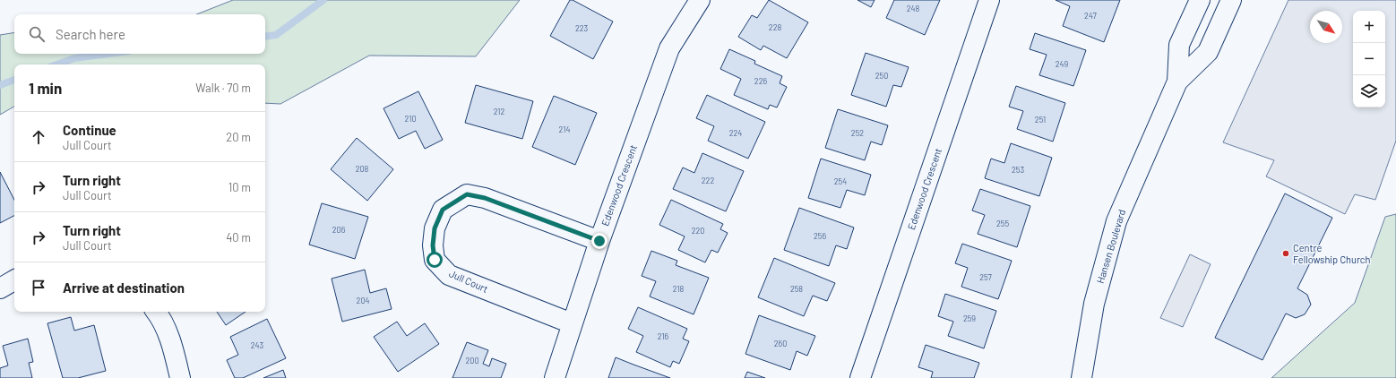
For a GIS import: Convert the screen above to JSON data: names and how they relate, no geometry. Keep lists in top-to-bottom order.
{
  "streets": {
    "street": ["Edenwood Crescent", "Hansen Boulevard", "Jull Court"]
  },
  "crossings": [
    ["Edenwood Crescent", "Jull Court"]
  ],
  "places": ["Centre Fellowship Church"],
  "house_numbers": [
    "248",
    "247",
    "228",
    "223",
    "249",
    "250",
    "226",
    "212",
    "210",
    "251",
    "214",
    "224",
    "252",
    "208",
    "253",
    "222",
    "254",
    "255",
    "206",
    "220",
    "256",
    "257",
    "218",
    "258",
    "204",
    "259",
    "216",
    "260",
    "243",
    "200"
  ],
  "north": "bottom right",
  "page": {
    "map_buttons": ["+", "−"],
    "search": "Search here",
    "heading": ["1 min", "Walk · 70 m"],
    "list": [
      ["Continue", "Jull Court", "20 m"],
      ["Turn right", "Jull Court", "10 m"],
      ["Turn right", "Jull Court", "40 m"],
      "Arrive at destination"
    ]
  }
}
